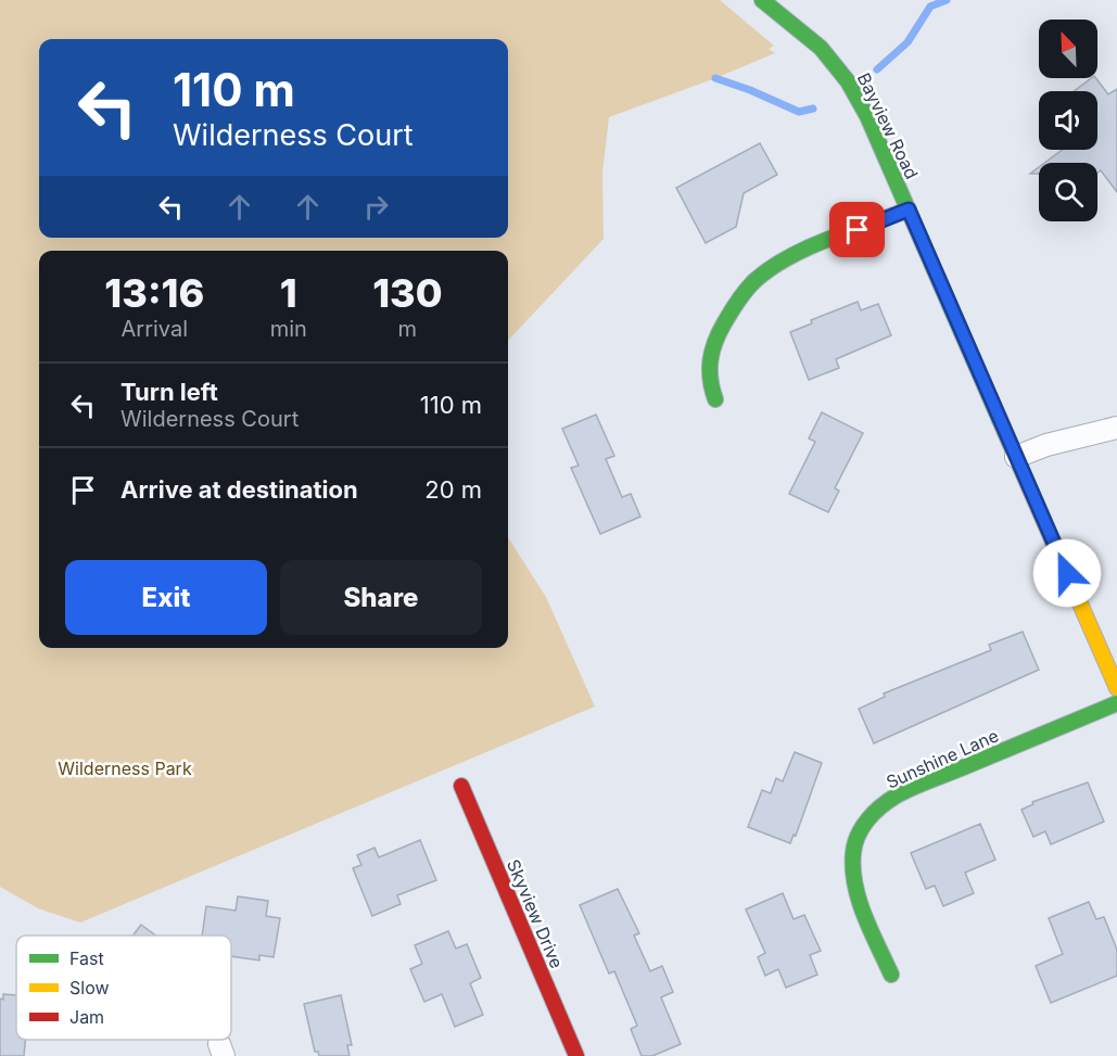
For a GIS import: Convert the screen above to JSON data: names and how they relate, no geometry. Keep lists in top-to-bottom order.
{
  "streets": {
    "street": ["Bayview Road", "Sunshine Lane", "Skyview Drive"]
  },
  "parks": ["Wilderness Park"],
  "legend": ["Fast", "Slow", "Jam"],
  "north": "top left",
  "page": {
    "turn": ["110 m", "Wilderness Court"],
    "eta": [
      "13:16",
      "Arrival",
      "1",
      "min",
      "130",
      "m"
    ],
    "list": [
      {
        "name": "Turn left",
        "note": "Wilderness Court",
        "value": "110 m"
      },
      {
        "name": "Arrive at destination",
        "value": "20 m"
      }
    ],
    "buttons": ["Exit", "Share"]
  }
}
